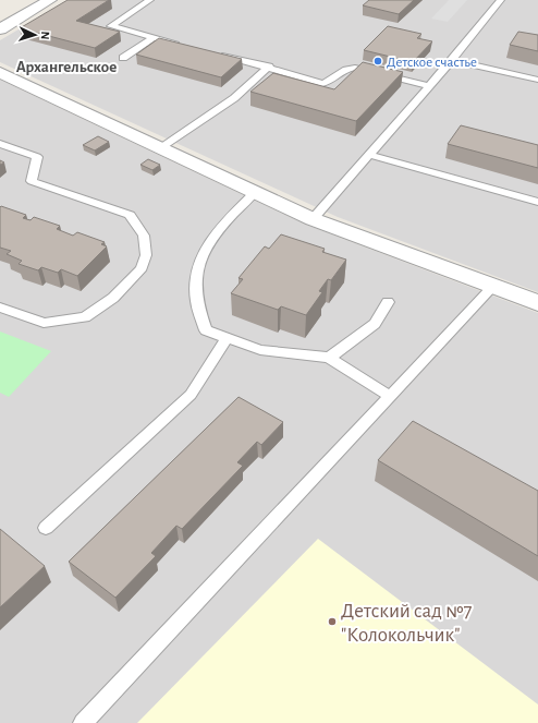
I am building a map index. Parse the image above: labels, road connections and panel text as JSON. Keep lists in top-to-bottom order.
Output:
{
  "districts": ["Архангельское"],
  "places": ["Детское счастье", "Детский сад №7 \"Колокольчик\""],
  "north": "right"
}
